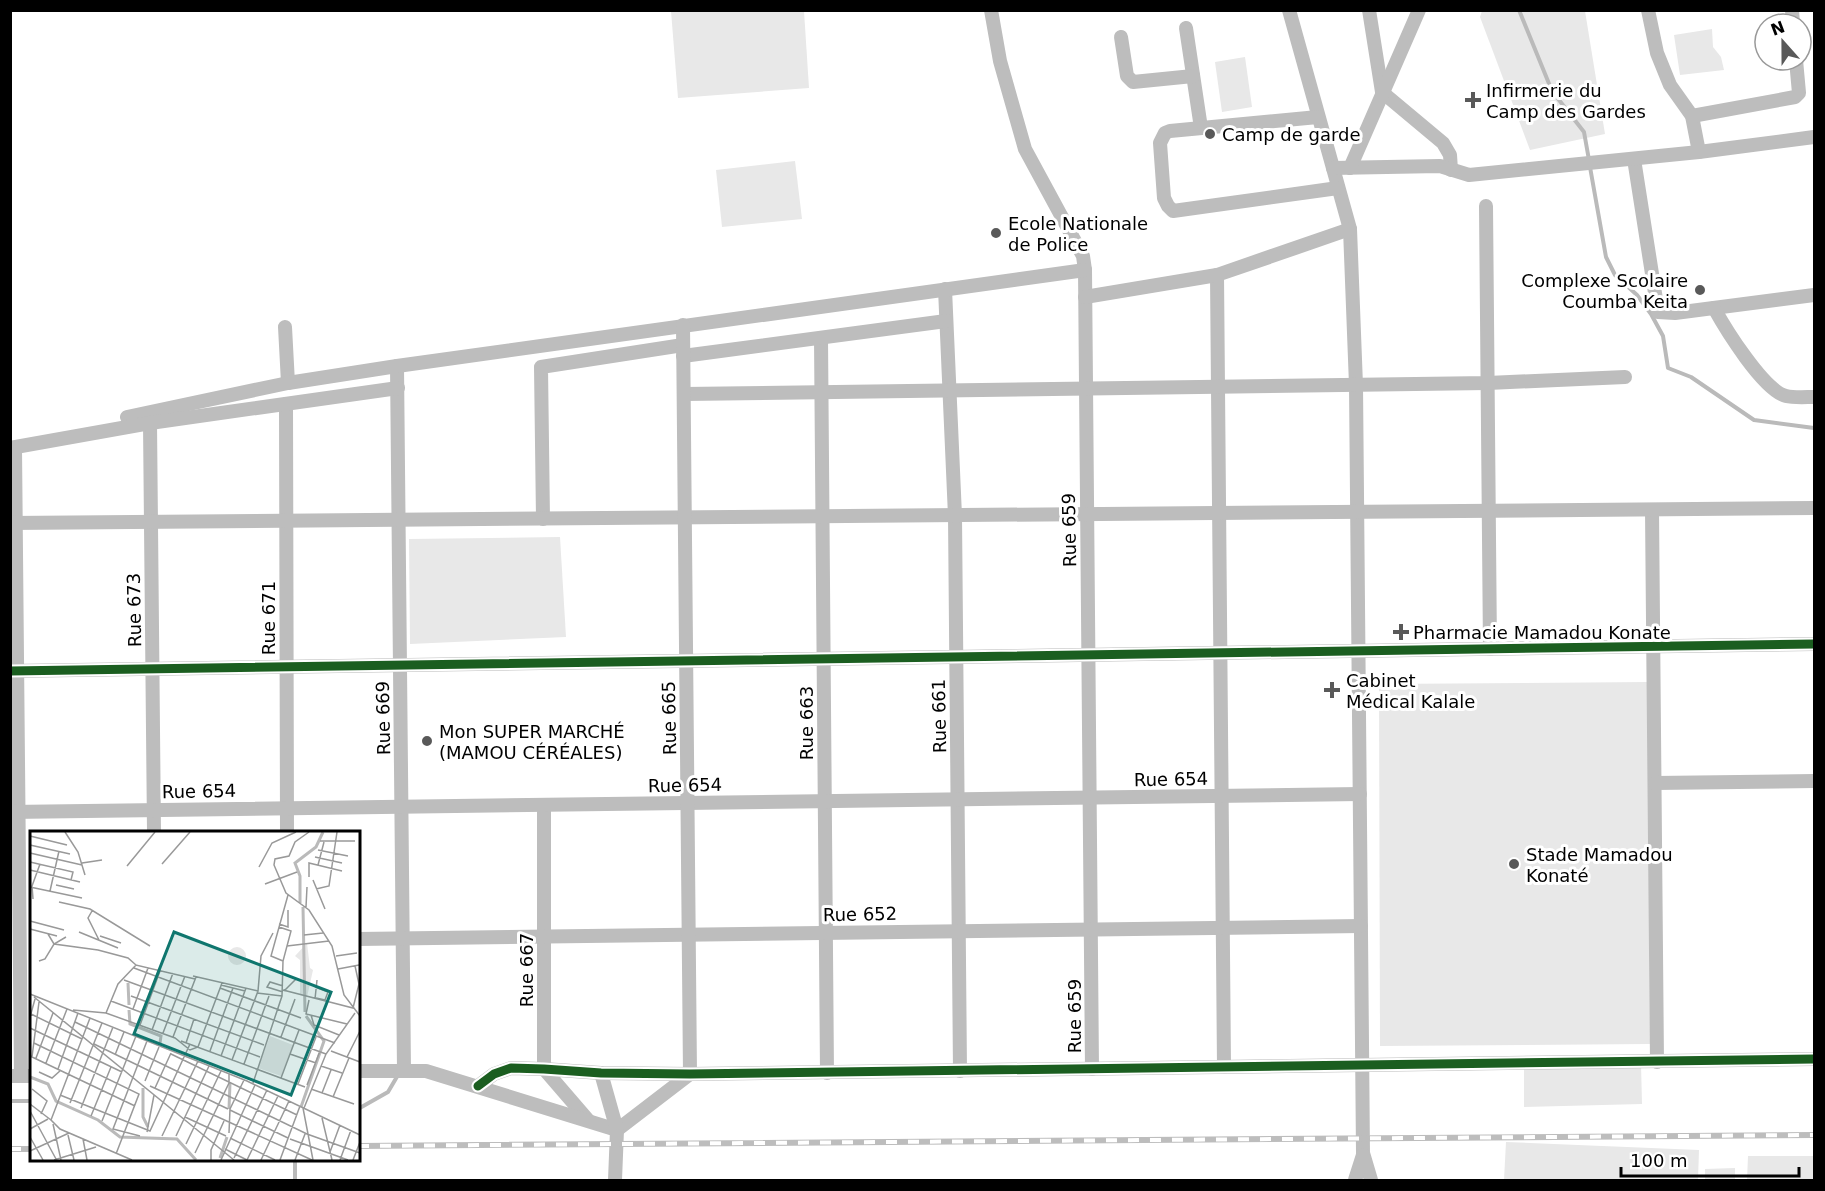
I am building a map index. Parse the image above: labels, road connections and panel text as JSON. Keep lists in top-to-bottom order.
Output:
{
  "streets": {
    "street": [
      "Rue 659",
      "Rue 673",
      "Rue 671",
      "Rue 661",
      "Rue 669",
      "Rue 665",
      "Rue 663",
      "Rue 654",
      "Rue 652",
      "Rue 667"
    ]
  },
  "crossings": [
    ["Rue 659", "Rue 654"],
    ["Rue 659", "Rue 652"],
    ["Rue 673", "Rue 654"],
    ["Rue 671", "Rue 654"],
    ["Rue 661", "Rue 654"],
    ["Rue 661", "Rue 652"],
    ["Rue 669", "Rue 654"],
    ["Rue 669", "Rue 652"],
    ["Rue 665", "Rue 654"],
    ["Rue 665", "Rue 652"],
    ["Rue 663", "Rue 654"],
    ["Rue 663", "Rue 652"],
    ["Rue 654", "Rue 667"],
    ["Rue 652", "Rue 667"]
  ],
  "places": {
    "health": ["Infirmerie du Camp des Gardes", "Pharmacie Mamadou Konate", "Cabinet Médical Kalale"],
    "other": [
      "Camp de garde",
      "Ecole Nationale de Police",
      "Complexe Scolaire Coumba Keita",
      "Mon SUPER MARCHÉ (MAMOU CÉRÉALES)",
      "Stade Mamadou Konaté"
    ]
  },
  "scale_bar": "100 m",
  "north": "top"
}
